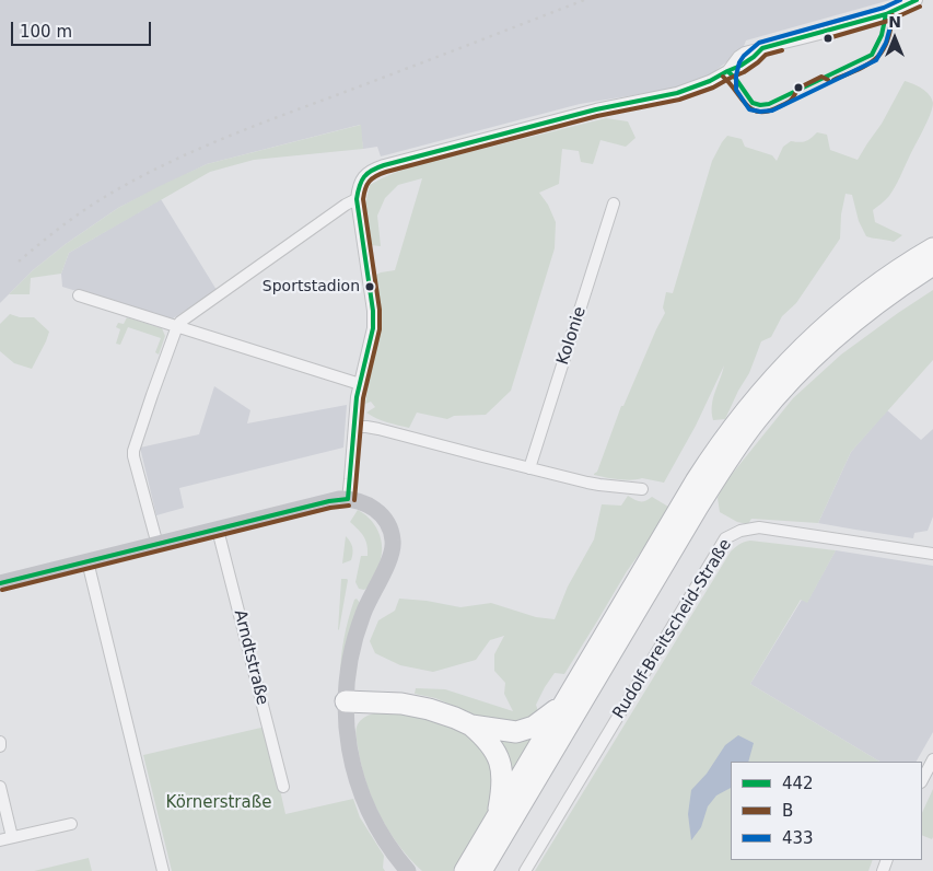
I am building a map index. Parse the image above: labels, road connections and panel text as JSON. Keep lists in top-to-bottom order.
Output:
{
  "streets": {
    "street": ["Kolonie", "Rudolf-Breitscheid-Straße", "Arndtstraße"]
  },
  "parks": ["Körnerstraße"],
  "places": ["Sportstadion"],
  "lines": ["transit line 442", "transit line 433", "transit line B"],
  "legend": ["442", "B", "433"],
  "scale_bar": "100 m",
  "north": "top"
}
